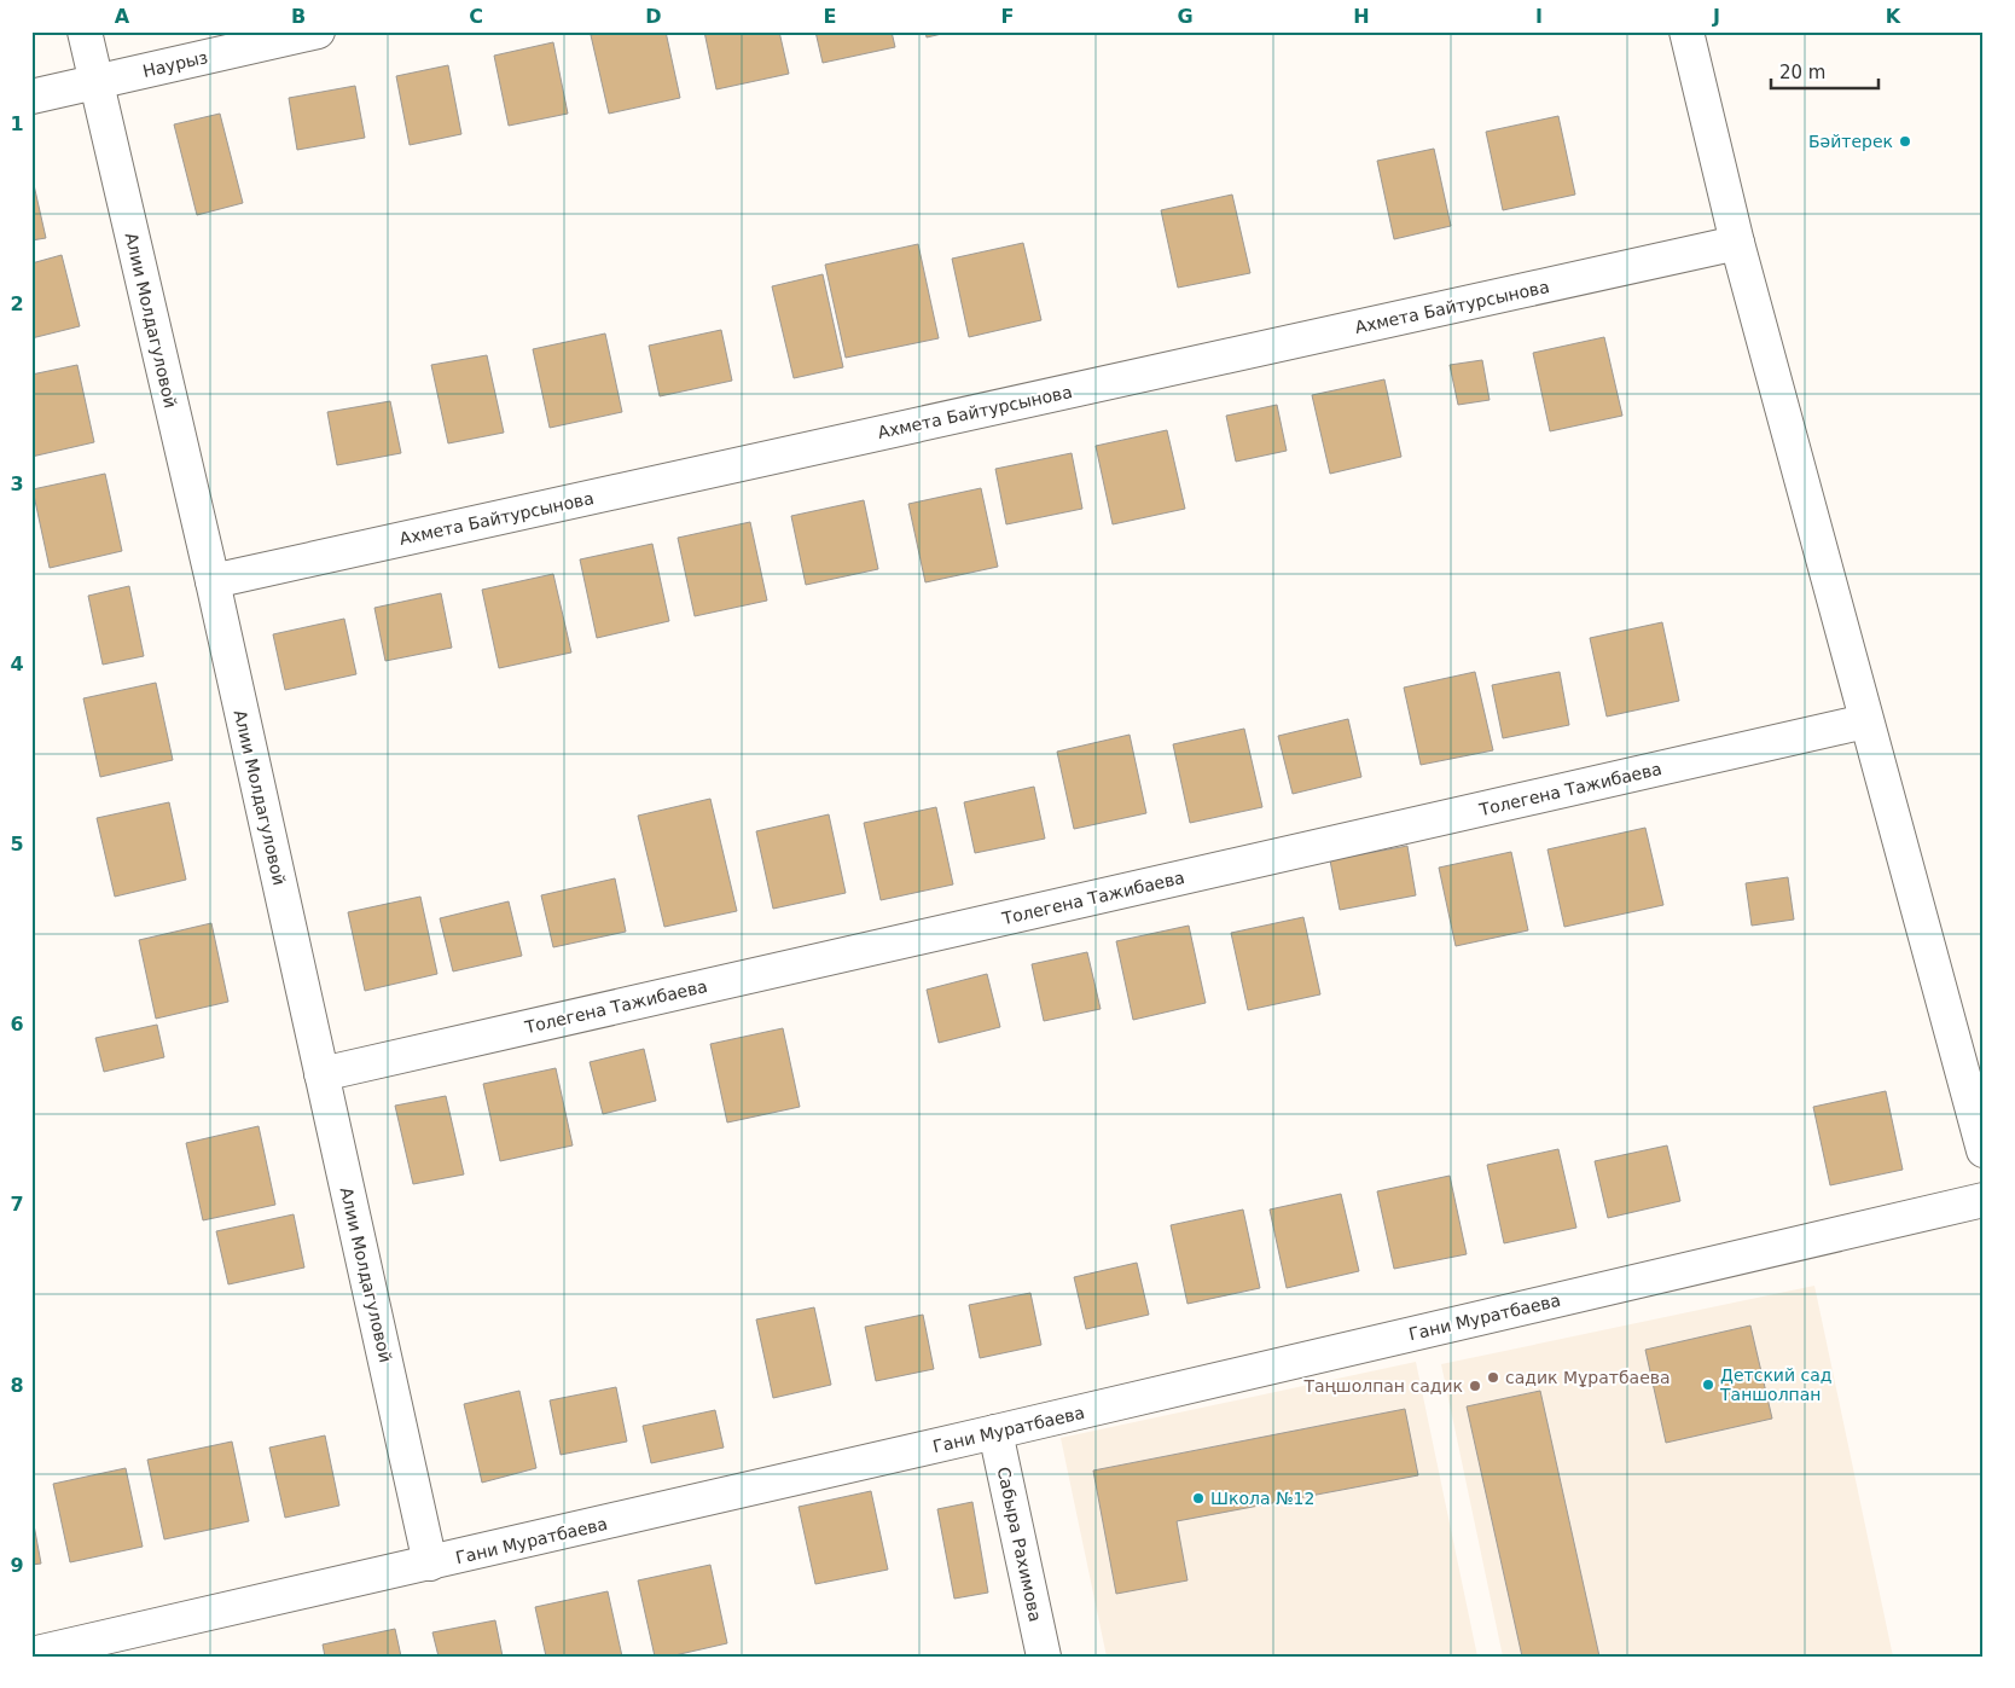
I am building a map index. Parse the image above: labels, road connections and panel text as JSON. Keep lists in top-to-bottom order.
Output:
{
  "streets": {
    "street": [
      "Наурыз",
      "Ахмета Байтурсынова",
      "Алии Молдагуловой",
      "Толегена Тажибаева",
      "Гани Муратбаева",
      "Сабыра Рахимова"
    ]
  },
  "crossings": [
    ["Наурыз", "Алии Молдагуловой"],
    ["Ахмета Байтурсынова", "Алии Молдагуловой"],
    ["Алии Молдагуловой", "Толегена Тажибаева"],
    ["Алии Молдагуловой", "Гани Муратбаева"],
    ["Гани Муратбаева", "Сабыра Рахимова"]
  ],
  "places": [
    "Бәйтерек",
    "садик Мұратбаева",
    "Детский сад Таншолпан",
    "Таңшолпан садик",
    "Школа №12"
  ],
  "scale_bar": "20 m",
  "grid": {
    "columns": [
      "A",
      "B",
      "C",
      "D",
      "E",
      "F",
      "G",
      "H",
      "I",
      "J",
      "K"
    ],
    "rows": [
      "1",
      "2",
      "3",
      "4",
      "5",
      "6",
      "7",
      "8",
      "9"
    ]
  }
}
